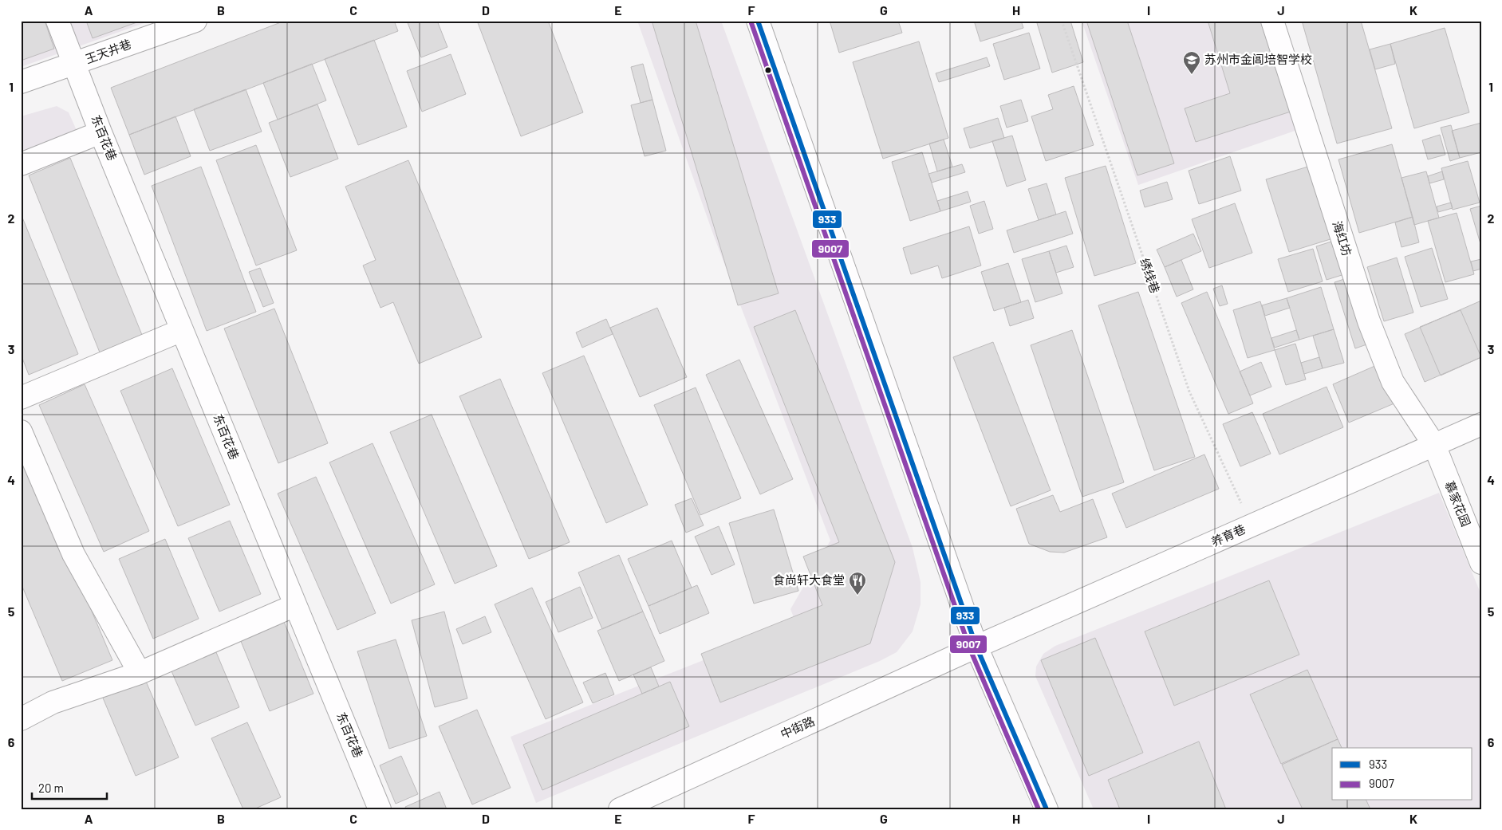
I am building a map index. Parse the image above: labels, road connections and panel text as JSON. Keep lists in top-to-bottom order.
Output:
{
  "streets": {
    "main road": [
      "王天井巷",
      "东百花巷",
      "海红坊",
      "慕家花园",
      "养育巷",
      "中街路"
    ],
    "path": ["绣线巷"]
  },
  "crossings": [
    ["王天井巷", "东百花巷"],
    ["海红坊", "慕家花园"],
    ["海红坊", "养育巷"],
    ["绣线巷", "养育巷"],
    ["慕家花园", "养育巷"],
    ["养育巷", "中街路"]
  ],
  "places": {
    "school or university": ["苏州市金阊培智学校"],
    "restaurant": ["食尚轩大食堂"]
  },
  "lines": ["transit line 933", "transit line 9007"],
  "legend": ["933", "9007"],
  "scale_bar": "20 m",
  "grid": {
    "columns": [
      "A",
      "B",
      "C",
      "D",
      "E",
      "F",
      "G",
      "H",
      "I",
      "J",
      "K"
    ],
    "rows": [
      "1",
      "2",
      "3",
      "4",
      "5",
      "6"
    ]
  }
}
